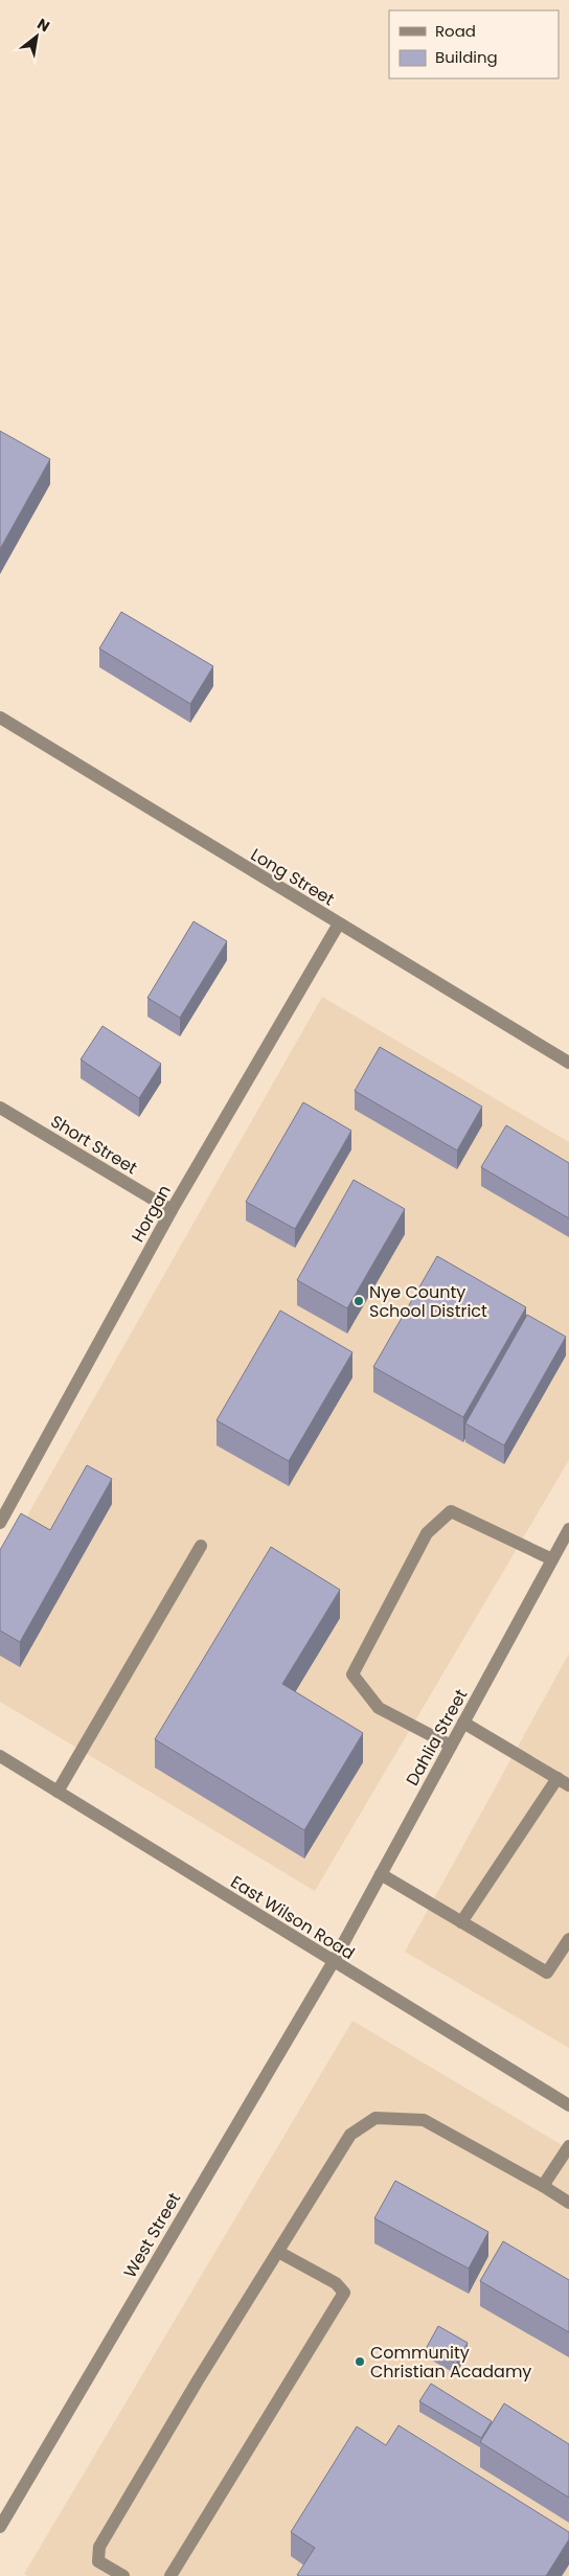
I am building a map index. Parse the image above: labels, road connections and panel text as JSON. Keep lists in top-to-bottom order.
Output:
{
  "streets": {
    "street": [
      "Long Street",
      "Short Street",
      "Horgan",
      "Dahlia Street",
      "East Wilson Road",
      "West Street"
    ]
  },
  "crossings": [
    ["Long Street", "Horgan"],
    ["Short Street", "Horgan"],
    ["Dahlia Street", "East Wilson Road"],
    ["Dahlia Street", "West Street"],
    ["East Wilson Road", "West Street"]
  ],
  "places": ["Nye County School District", "Community Christian Acadamy"],
  "legend": ["Road", "Building"],
  "north": "top right"
}
